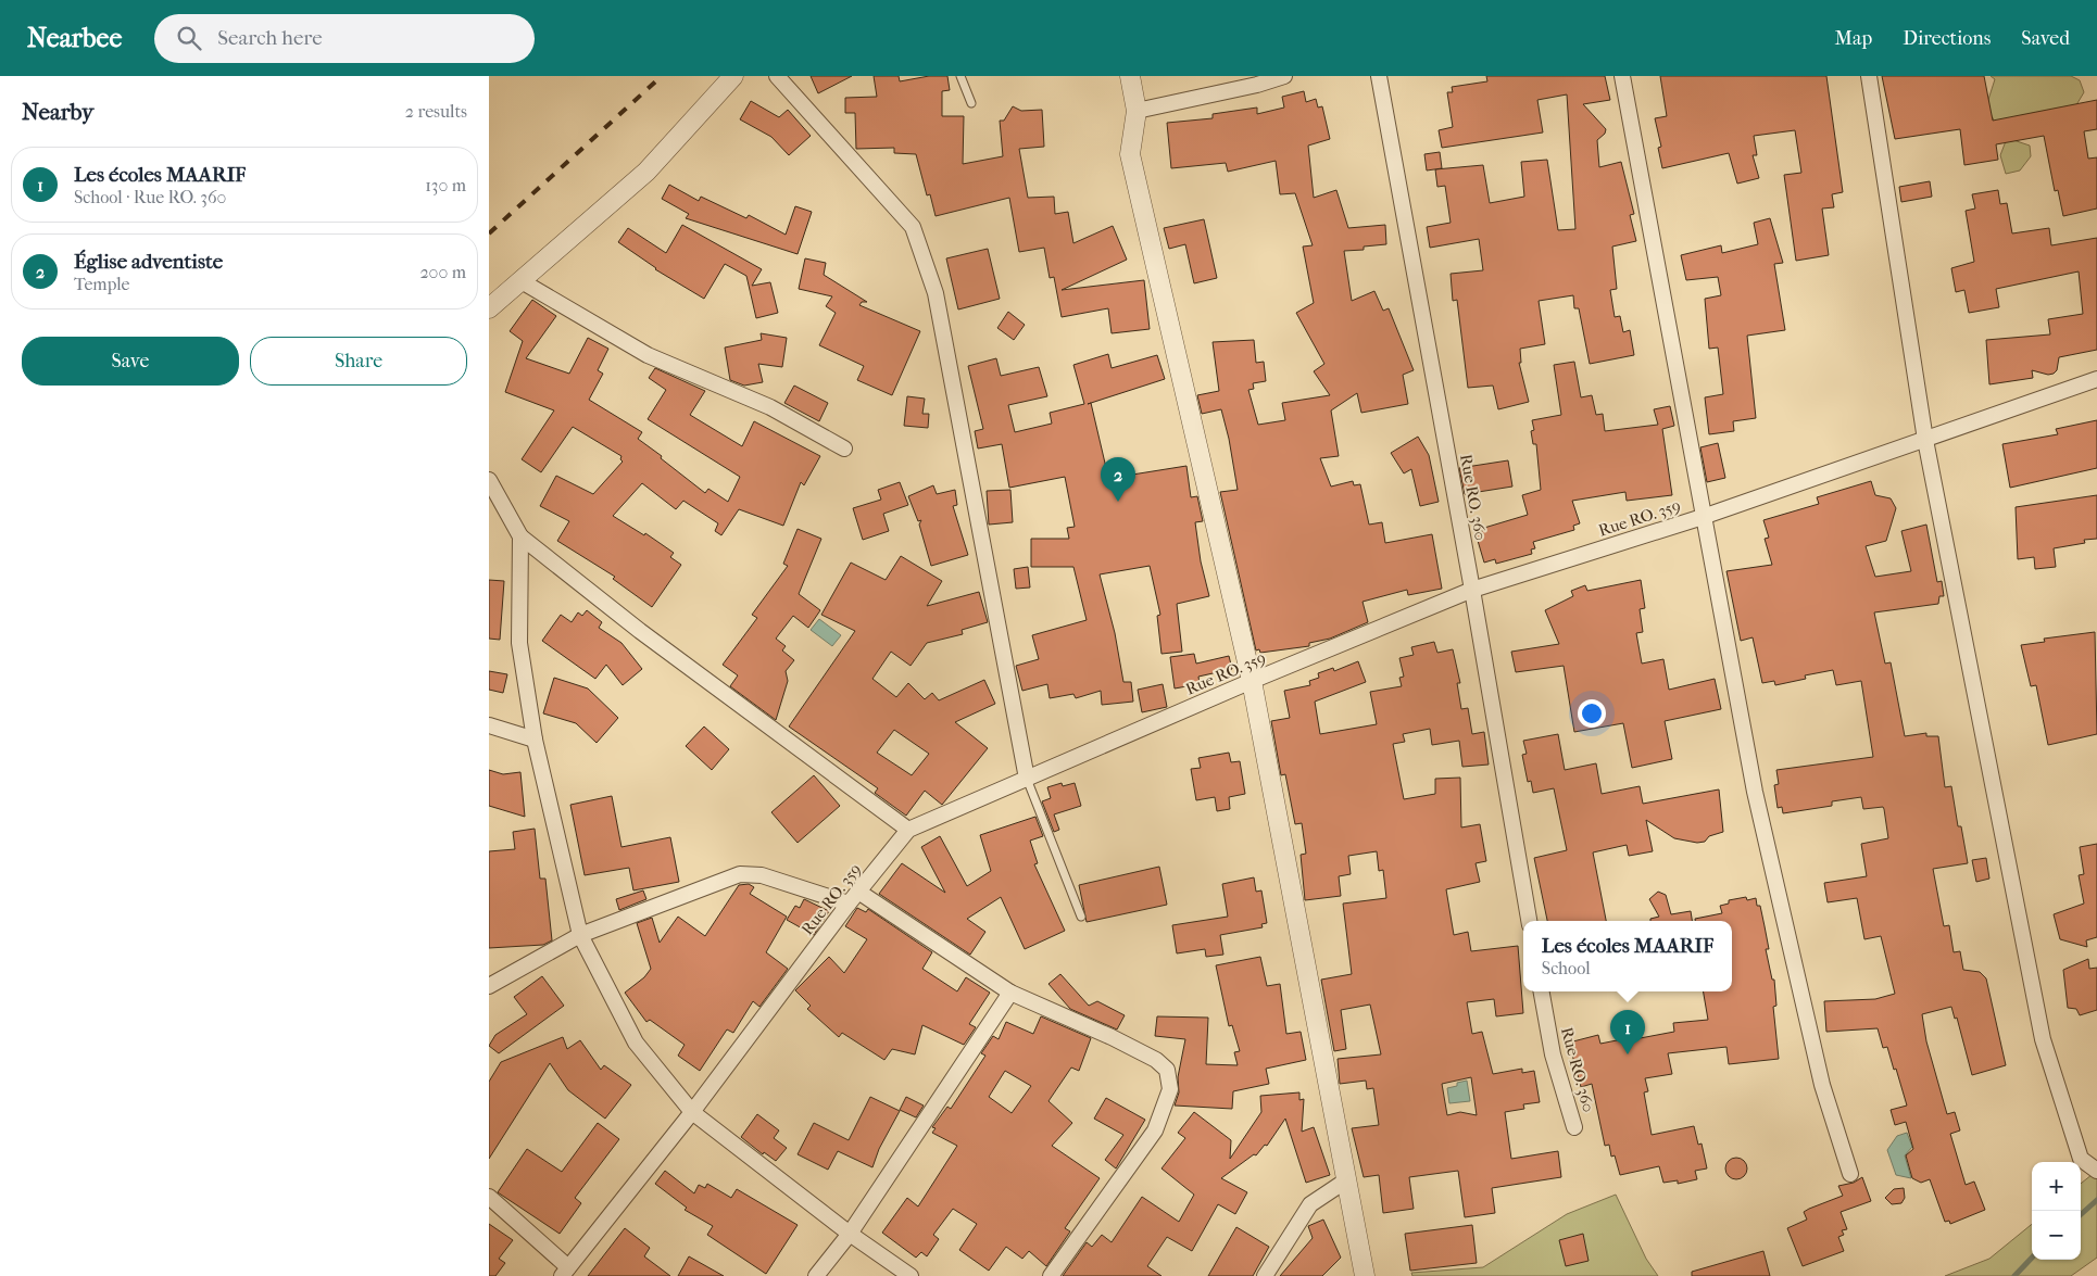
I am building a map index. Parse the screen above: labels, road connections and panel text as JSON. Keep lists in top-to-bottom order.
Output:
{
  "streets": {
    "street": ["Rue RO. 360", "Rue RO. 359"]
  },
  "crossings": [
    ["Rue RO. 360", "Rue RO. 359"]
  ],
  "page": {
    "header": "Nearbee",
    "search": "Search here",
    "nav": ["Map", "Directions", "Saved"],
    "heading": ["Nearby", "2 results"],
    "list": [
      {
        "mark": "1",
        "name": "Les écoles MAARIF",
        "note": "School · Rue RO. 360",
        "value": "130 m"
      },
      {
        "mark": "2",
        "name": "Église adventiste",
        "note": "Temple",
        "value": "200 m"
      }
    ],
    "buttons": ["Save", "Share"],
    "pins": ["2", "1"],
    "popup": ["Les écoles MAARIF", "School"],
    "map_buttons": ["+", "−"]
  }
}
